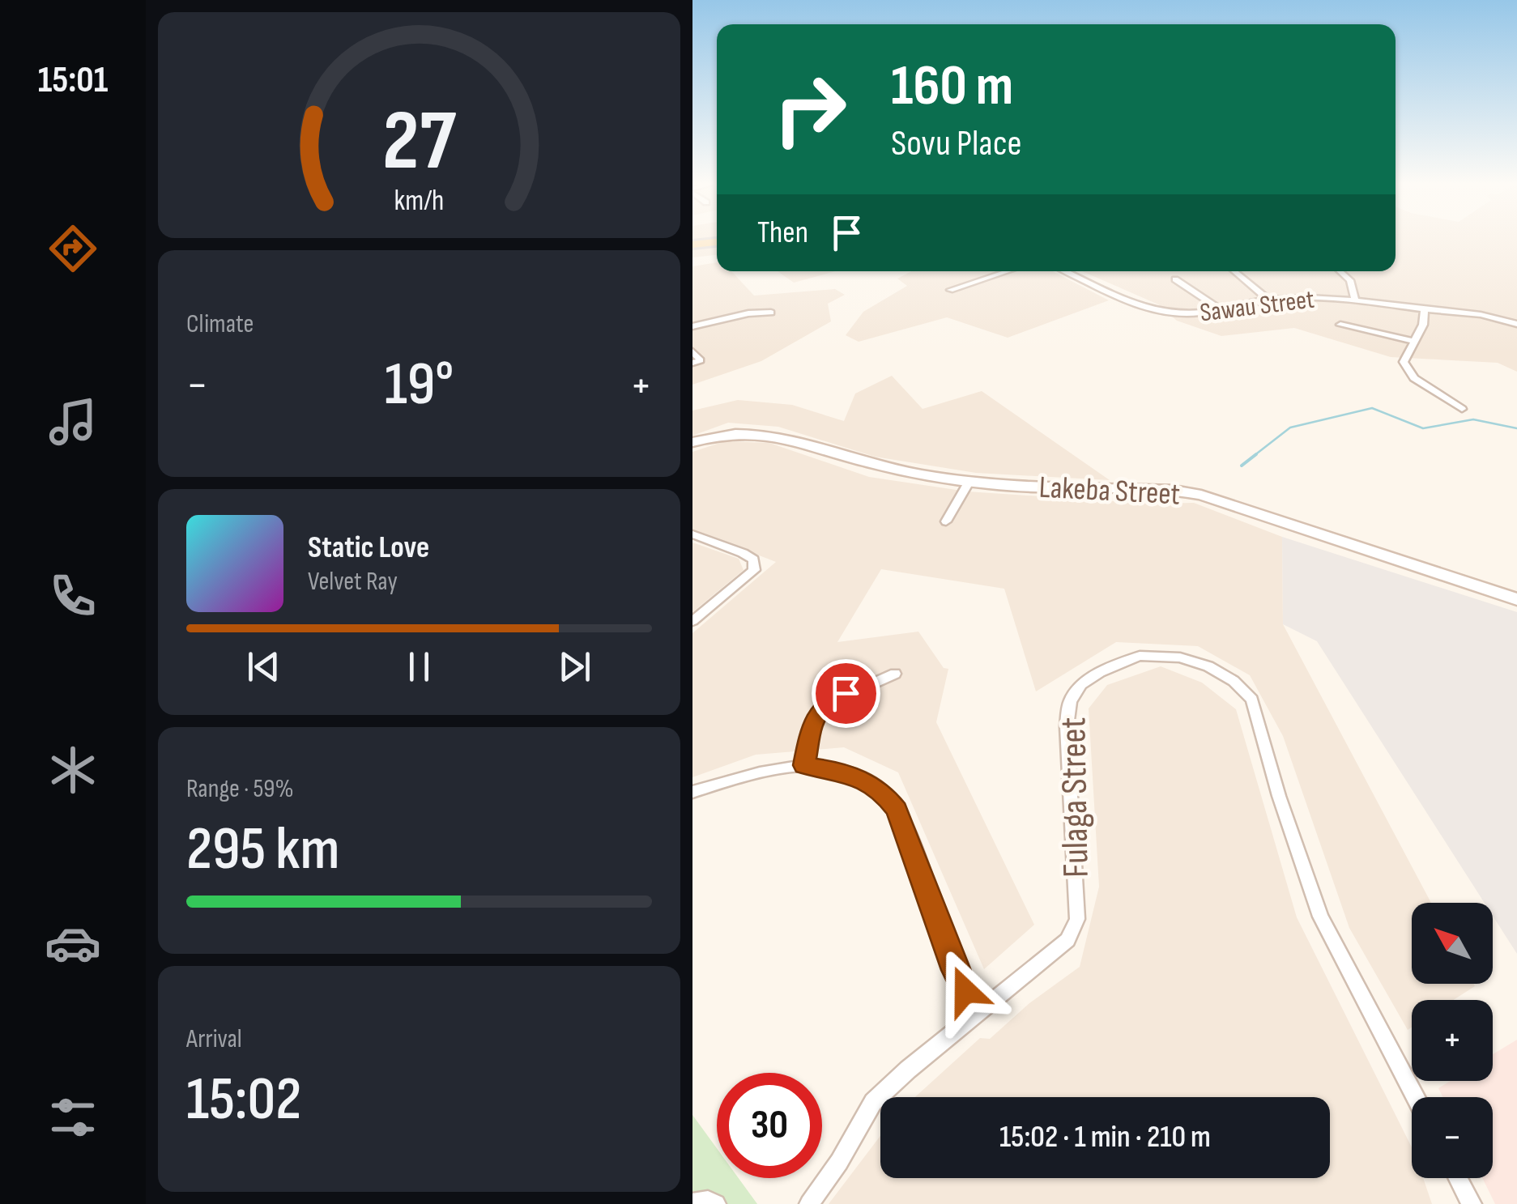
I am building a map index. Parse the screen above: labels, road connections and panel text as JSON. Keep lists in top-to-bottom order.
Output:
{
  "streets": {
    "main road": ["Lakeba Street"],
    "street": ["Sawau Street", "Fulaga Street"]
  },
  "north": "top left",
  "page": {
    "tabs": "15:01",
    "turn": ["160 m", "Sovu Place"],
    "then": "Then",
    "tile": [
      "Climate",
      ["Range · 59%", "295 km"],
      ["Arrival", "15:02"]
    ],
    "heat": ["−", "19°", "+"],
    "song": ["Static Love", "Velvet Ray"],
    "map_buttons": ["+", "−"],
    "limit": "30",
    "trip": "15:02 · 1 min · 210 m",
    "gauge": ["27", "km/h"]
  }
}
